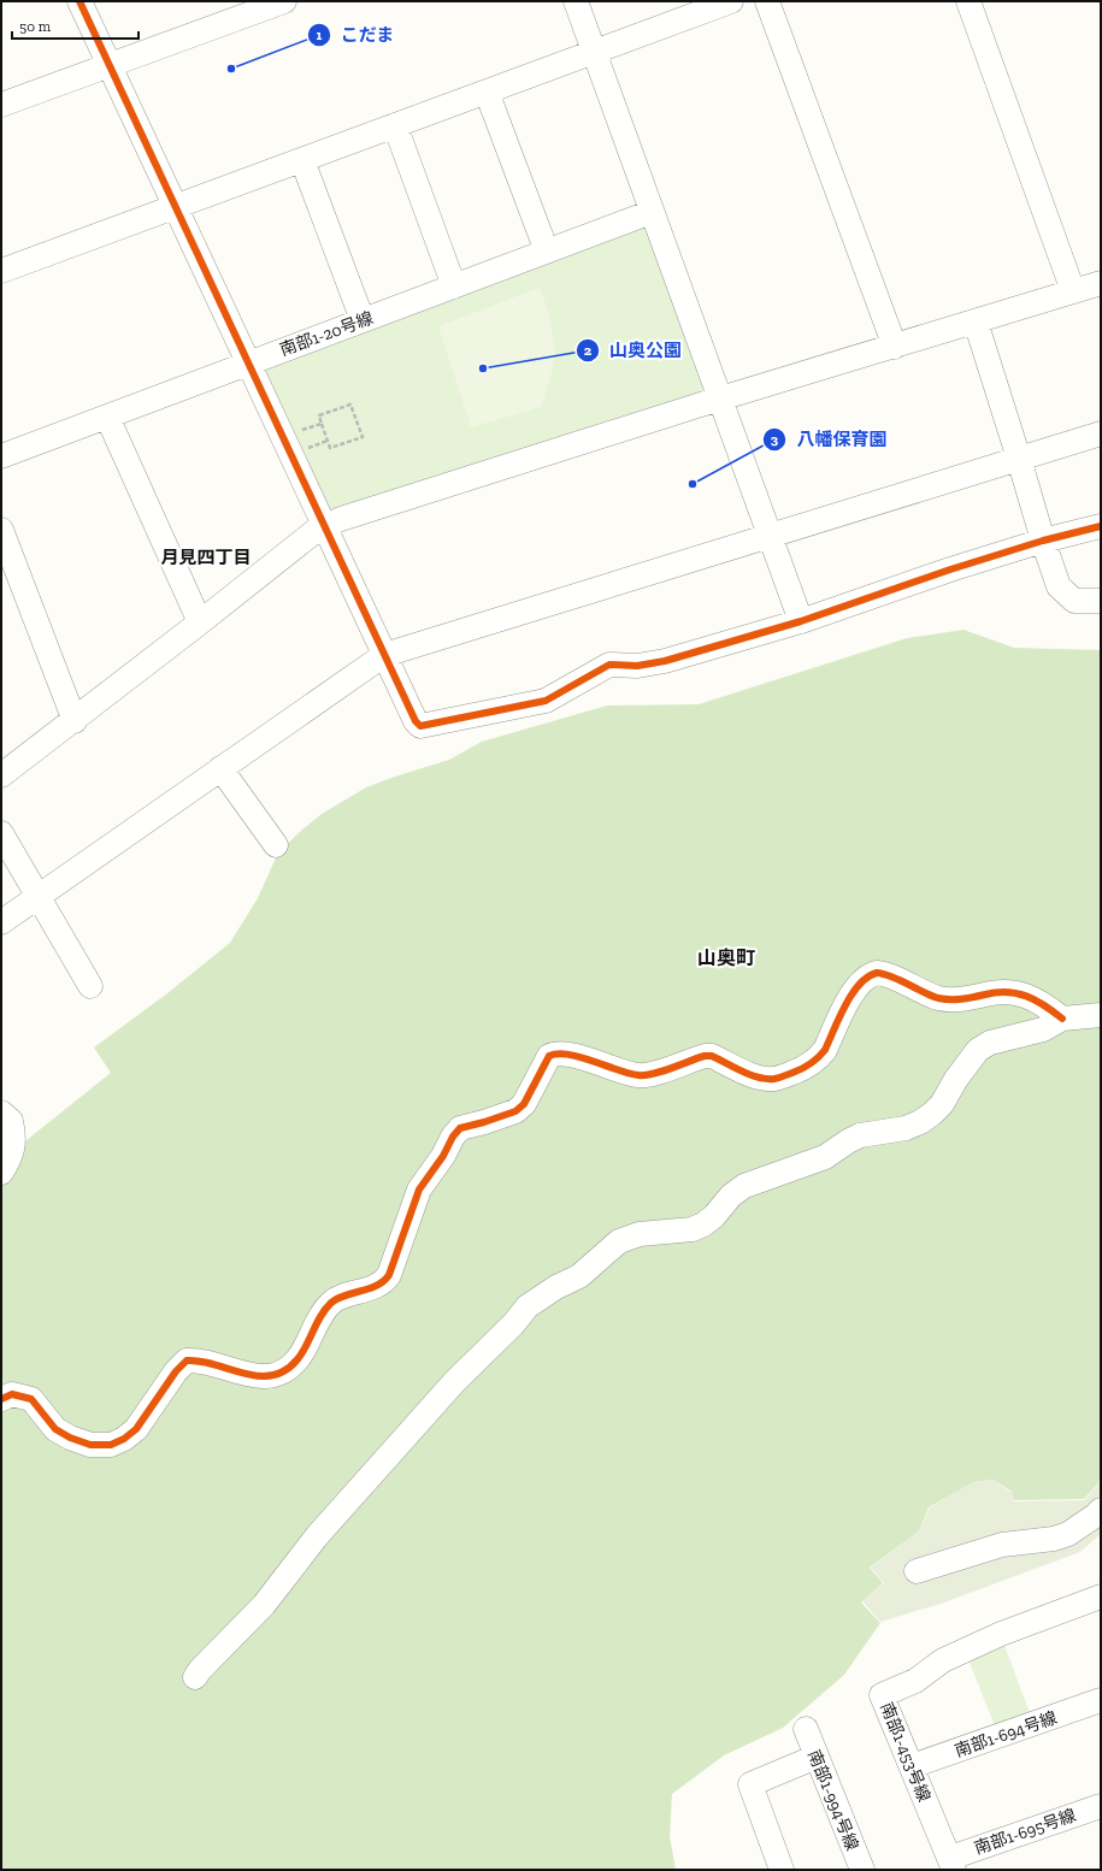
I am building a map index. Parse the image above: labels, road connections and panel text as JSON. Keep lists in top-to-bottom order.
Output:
{
  "streets": {
    "street": [
      "南部1-20号線",
      "南部1-694号線",
      "南部1-453号線",
      "南部1-994号線",
      "南部1-695号線"
    ]
  },
  "crossings": [
    ["南部1-694号線", "南部1-453号線"],
    ["南部1-453号線", "南部1-695号線"]
  ],
  "districts": ["月見四丁目", "山奥町"],
  "places": ["こだま", "山奥公園", "八幡保育園"],
  "scale_bar": "50 m"
}
